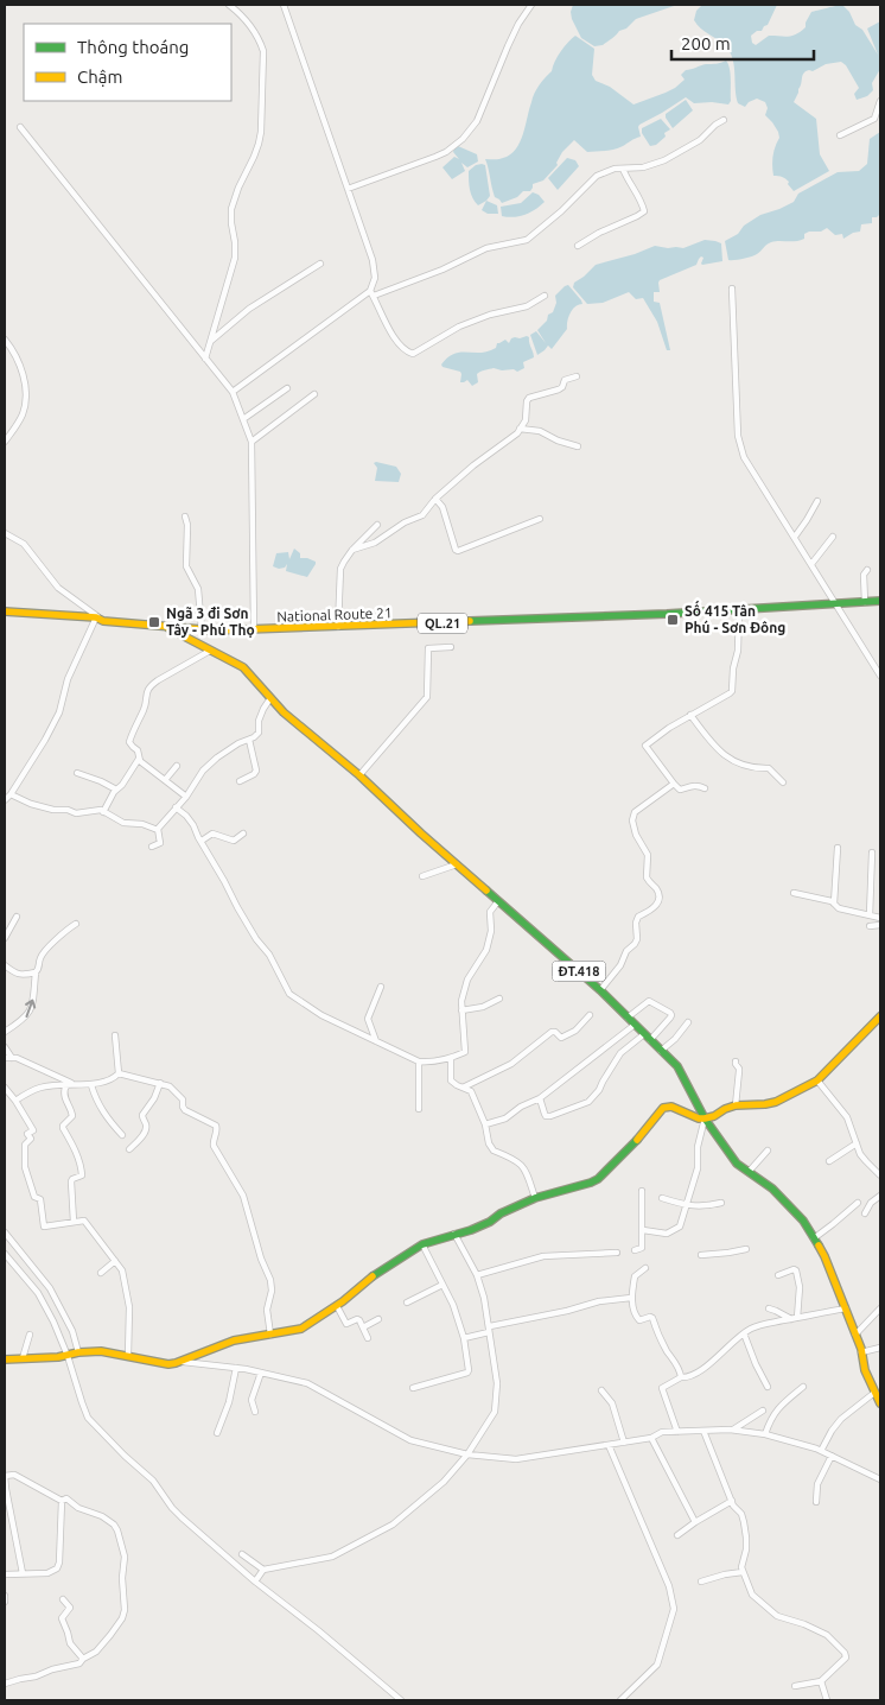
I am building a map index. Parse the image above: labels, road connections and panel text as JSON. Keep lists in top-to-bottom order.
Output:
{
  "streets": {
    "main road": ["National Route 21", "QL.21", "ĐT.418"]
  },
  "crossings": [
    ["National Route 21", "ĐT.418"]
  ],
  "places": {
    "transit": ["Số 415 Tân Phú - Sơn Đông", "Ngã 3 đi Sơn Tây - Phú Thọ"]
  },
  "legend": ["Thông thoáng", "Chậm"],
  "scale_bar": "200 m"
}
